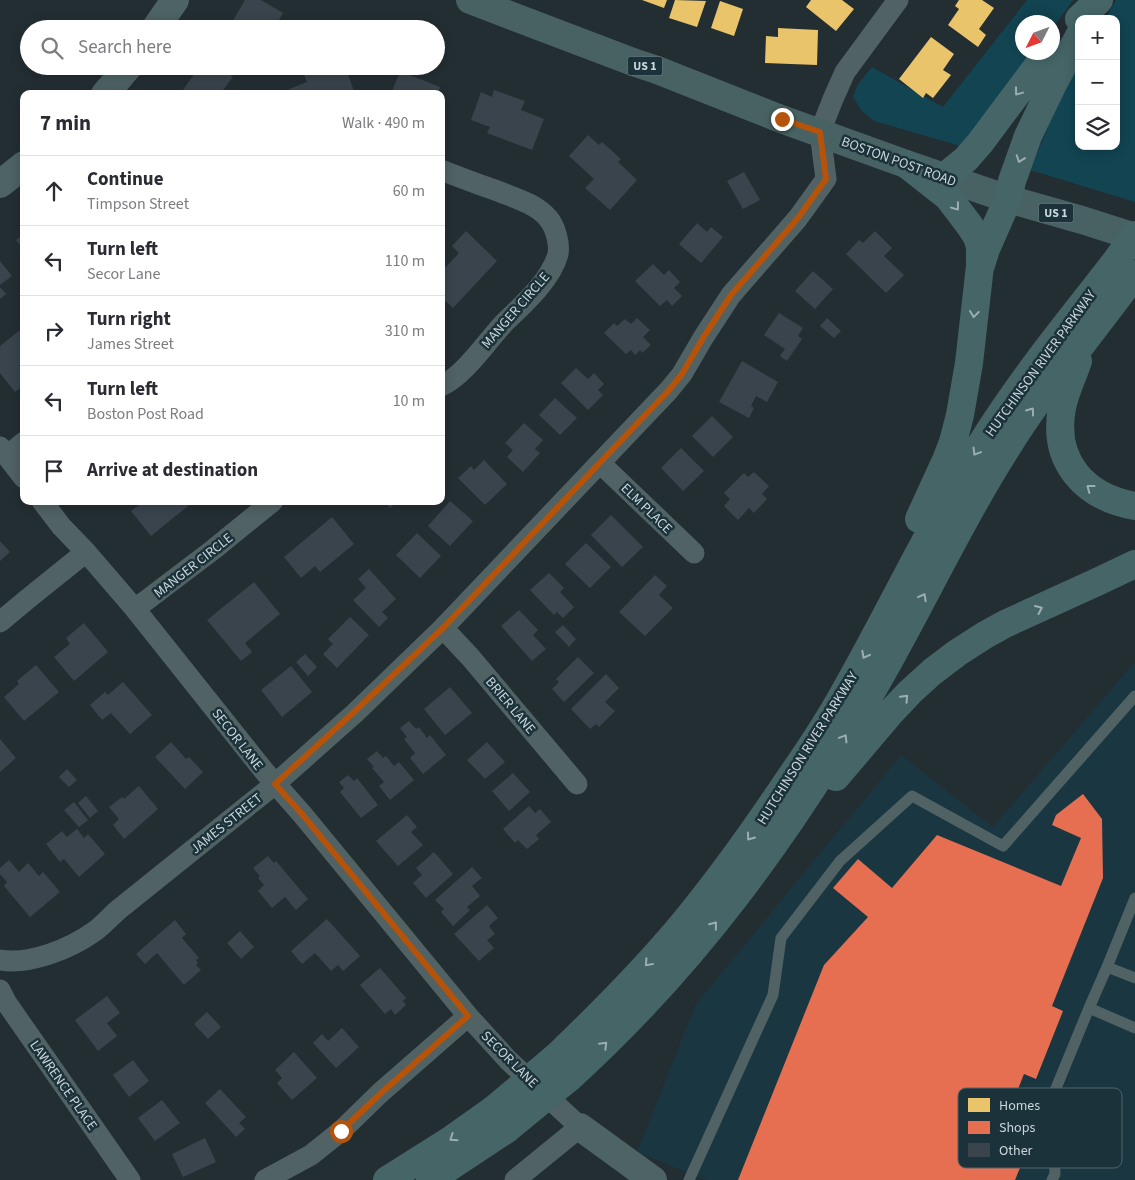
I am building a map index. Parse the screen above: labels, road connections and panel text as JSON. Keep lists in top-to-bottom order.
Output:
{
  "streets": {
    "highway": ["HUTCHINSON RIVER PARKWAY"],
    "main road": ["US 1", "BOSTON POST ROAD"],
    "street": [
      "MANGER CIRCLE",
      "ELM PLACE",
      "BRIER LANE",
      "SECOR LANE",
      "JAMES STREET",
      "LAWRENCE PLACE"
    ]
  },
  "crossings": [
    ["BOSTON POST ROAD", "HUTCHINSON RIVER PARKWAY"],
    ["BOSTON POST ROAD", "JAMES STREET"],
    ["MANGER CIRCLE", "SECOR LANE"],
    ["ELM PLACE", "JAMES STREET"],
    ["BRIER LANE", "JAMES STREET"],
    ["SECOR LANE", "JAMES STREET"]
  ],
  "legend": ["Homes", "Shops", "Other"],
  "north": "bottom left",
  "page": {
    "map_buttons": ["+", "−"],
    "search": "Search here",
    "heading": ["7 min", "Walk · 490 m"],
    "list": [
      ["Continue", "Timpson Street", "60 m"],
      ["Turn left", "Secor Lane", "110 m"],
      ["Turn right", "James Street", "310 m"],
      ["Turn left", "Boston Post Road", "10 m"],
      "Arrive at destination"
    ]
  }
}
